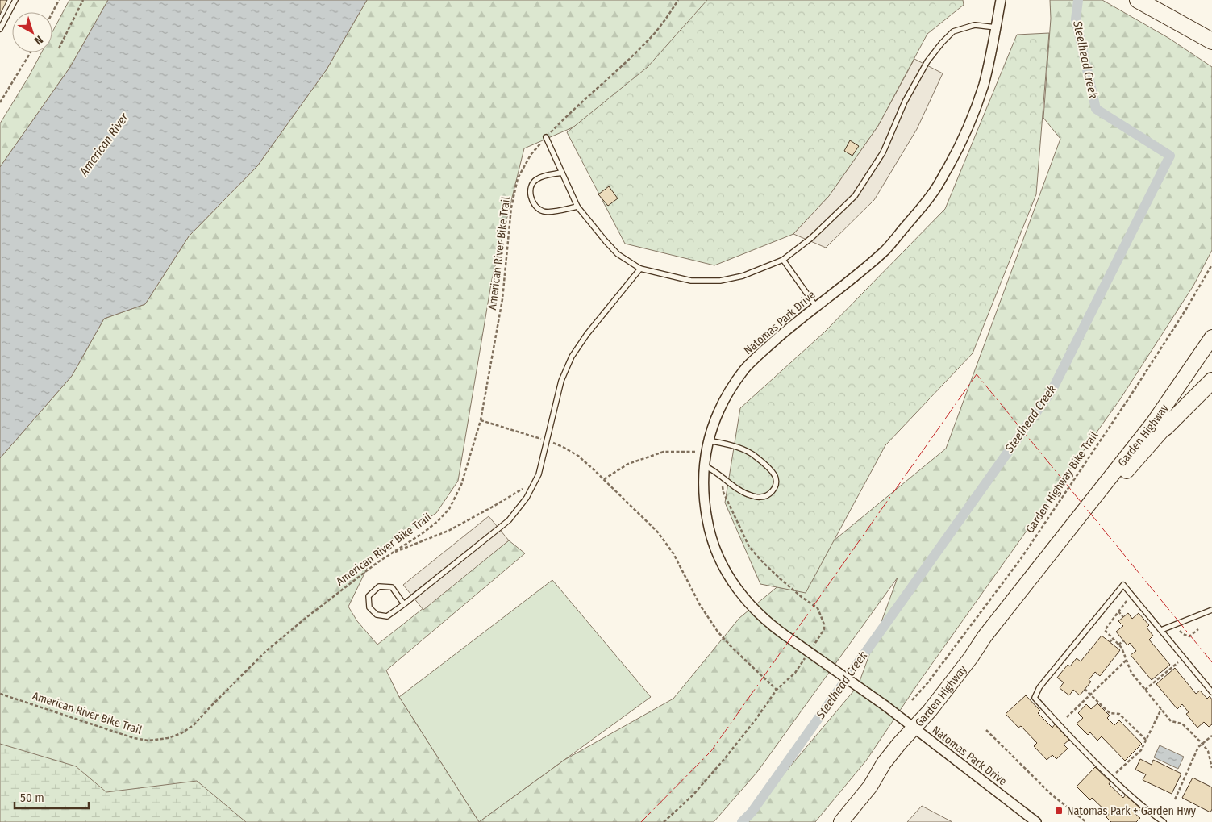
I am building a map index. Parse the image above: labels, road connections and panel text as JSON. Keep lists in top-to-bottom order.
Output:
{
  "streets": {
    "main road": ["Garden Highway"],
    "street": ["Natomas Park Drive"],
    "path": ["American River Bike Trail", "Garden Highway Bike Trail"]
  },
  "crossings": [
    ["Natomas Park Drive", "Garden Highway"]
  ],
  "water": ["Steelhead Creek", "American River"],
  "places": {
    "transit": ["Natomas Park + Garden Hwy"]
  },
  "scale_bar": "50 m",
  "north": "bottom right"
}
